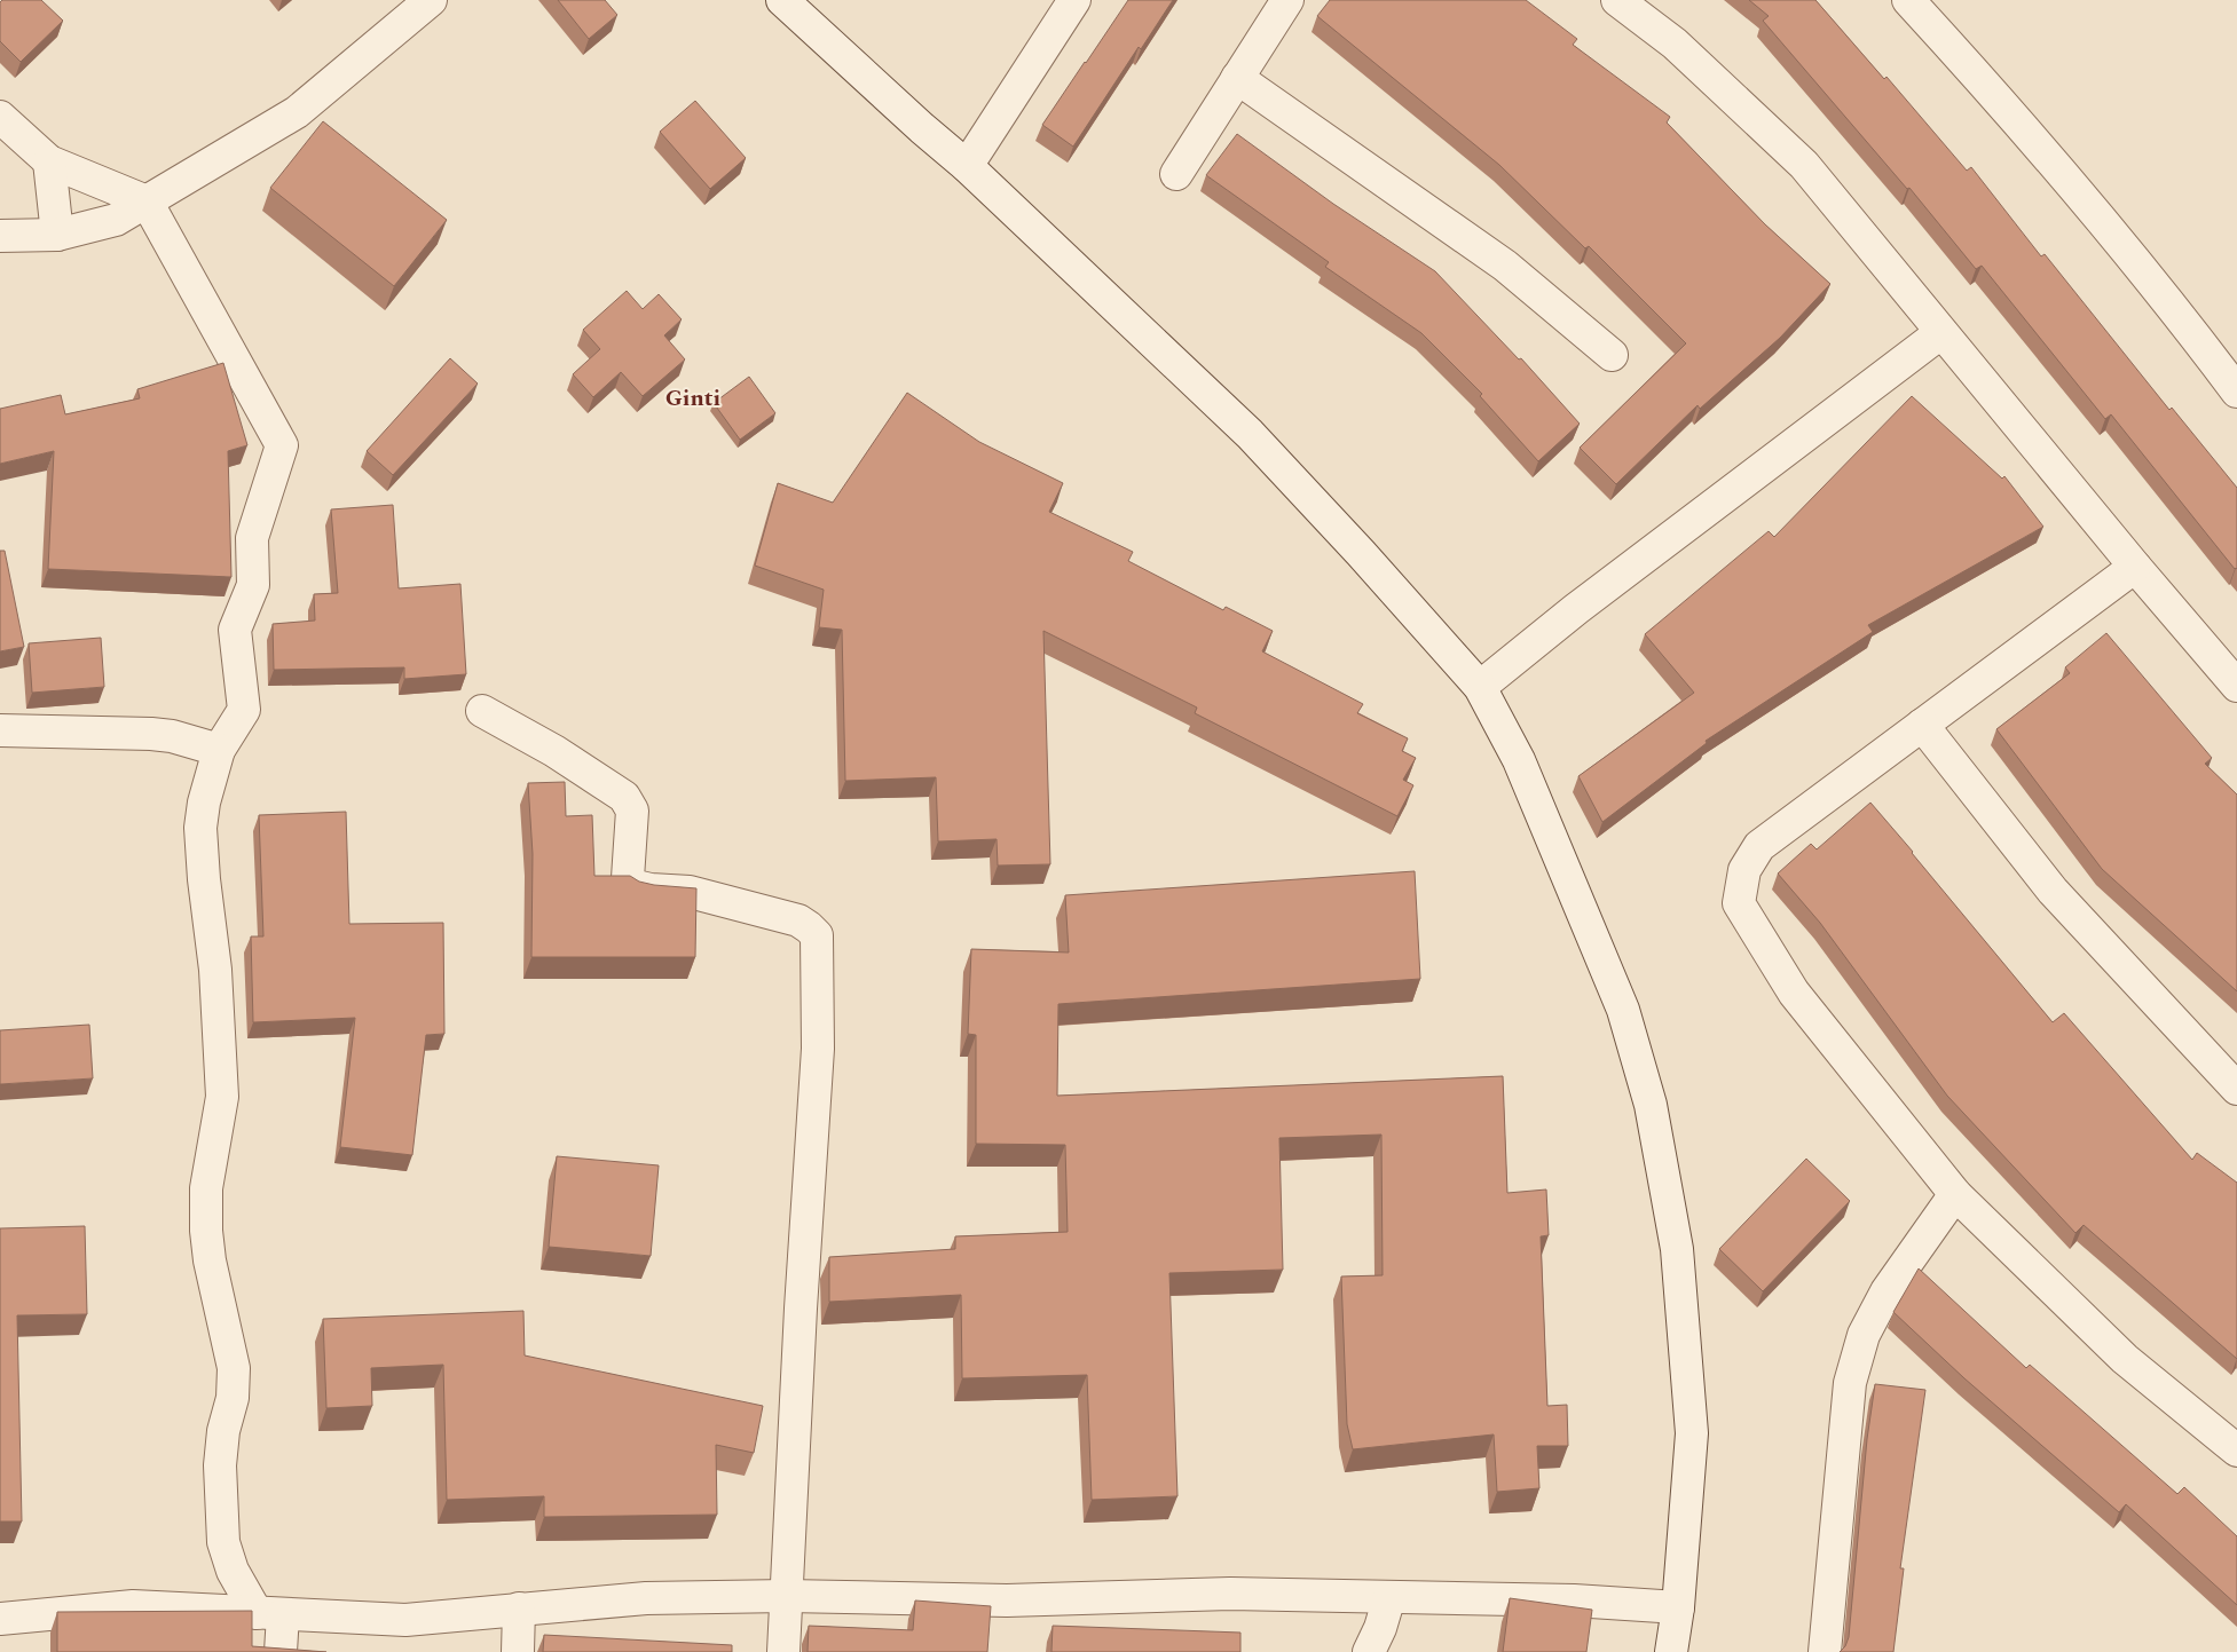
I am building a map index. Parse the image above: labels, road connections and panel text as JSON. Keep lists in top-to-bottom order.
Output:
{
  "districts": ["Ginti"]
}
